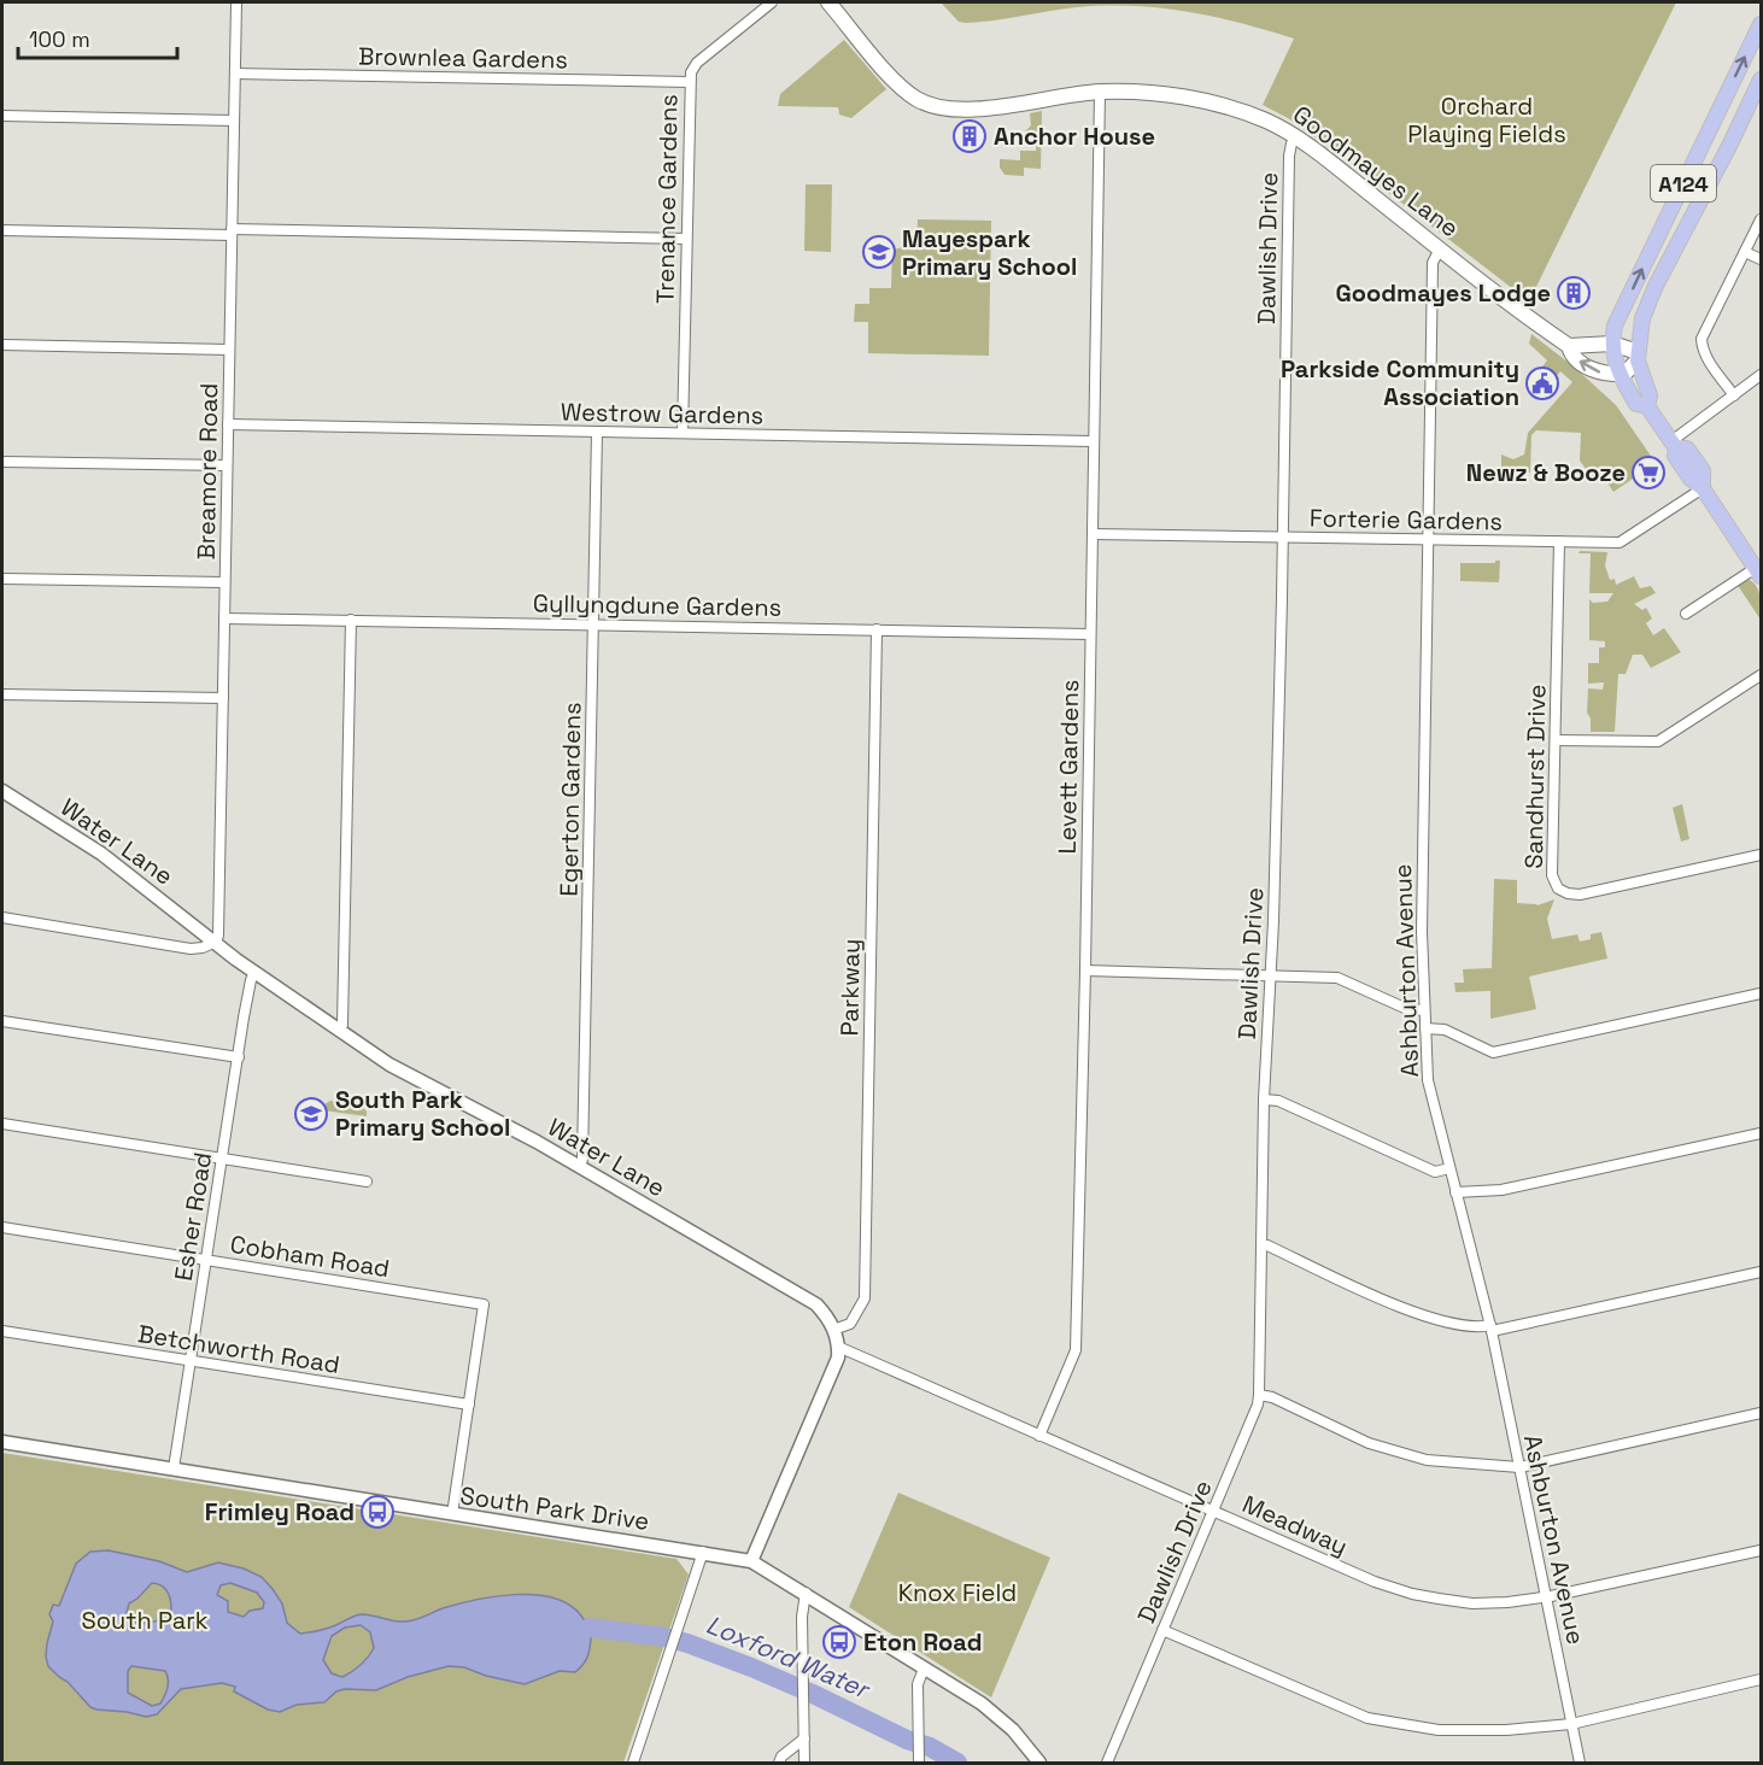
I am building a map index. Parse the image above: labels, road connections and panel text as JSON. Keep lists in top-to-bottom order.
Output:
{
  "streets": {
    "main road": ["Goodmayes Lane", "A124"],
    "street": [
      "Brownlea Gardens",
      "Trenance Gardens",
      "Dawlish Drive",
      "Westrow Gardens",
      "Breamore Road",
      "Forterie Gardens",
      "Gyllyngdune Gardens",
      "Levett Gardens",
      "Sandhurst Drive",
      "Egerton Gardens",
      "Water Lane",
      "Ashburton Avenue",
      "Parkway",
      "Esher Road",
      "Cobham Road",
      "Betchworth Road",
      "South Park Drive",
      "Meadway"
    ]
  },
  "crossings": [
    ["Brownlea Gardens", "Trenance Gardens"],
    ["Brownlea Gardens", "Breamore Road"],
    ["Goodmayes Lane", "A124"],
    ["Goodmayes Lane", "Dawlish Drive"],
    ["Goodmayes Lane", "Levett Gardens"],
    ["Goodmayes Lane", "Ashburton Avenue"],
    ["A124", "Forterie Gardens"],
    ["Trenance Gardens", "Westrow Gardens"],
    ["Dawlish Drive", "Forterie Gardens"],
    ["Dawlish Drive", "Meadway"],
    ["Westrow Gardens", "Breamore Road"],
    ["Westrow Gardens", "Levett Gardens"],
    ["Westrow Gardens", "Egerton Gardens"],
    ["Breamore Road", "Gyllyngdune Gardens"],
    ["Breamore Road", "Water Lane"],
    ["Forterie Gardens", "Levett Gardens"],
    ["Forterie Gardens", "Sandhurst Drive"],
    ["Forterie Gardens", "Ashburton Avenue"],
    ["Gyllyngdune Gardens", "Levett Gardens"],
    ["Gyllyngdune Gardens", "Egerton Gardens"],
    ["Gyllyngdune Gardens", "Parkway"],
    ["Levett Gardens", "Meadway"],
    ["Egerton Gardens", "Water Lane"],
    ["Water Lane", "Parkway"],
    ["Water Lane", "Esher Road"],
    ["Water Lane", "Meadway"],
    ["Ashburton Avenue", "Meadway"],
    ["Esher Road", "Cobham Road"],
    ["Esher Road", "Betchworth Road"],
    ["Esher Road", "South Park Drive"],
    ["Cobham Road", "Betchworth Road"]
  ],
  "water": ["Loxford Water"],
  "parks": ["Orchard Playing Fields", "Knox Field", "South Park"],
  "places": {
    "building": ["Anchor House", "Goodmayes Lodge"],
    "school or university": ["Mayespark Primary School", "South Park Primary School"],
    "public building": ["Parkside Community Association"],
    "supermarket": ["Newz & Booze"],
    "bus stop": ["Frimley Road", "Eton Road"]
  },
  "scale_bar": "100 m"
}
